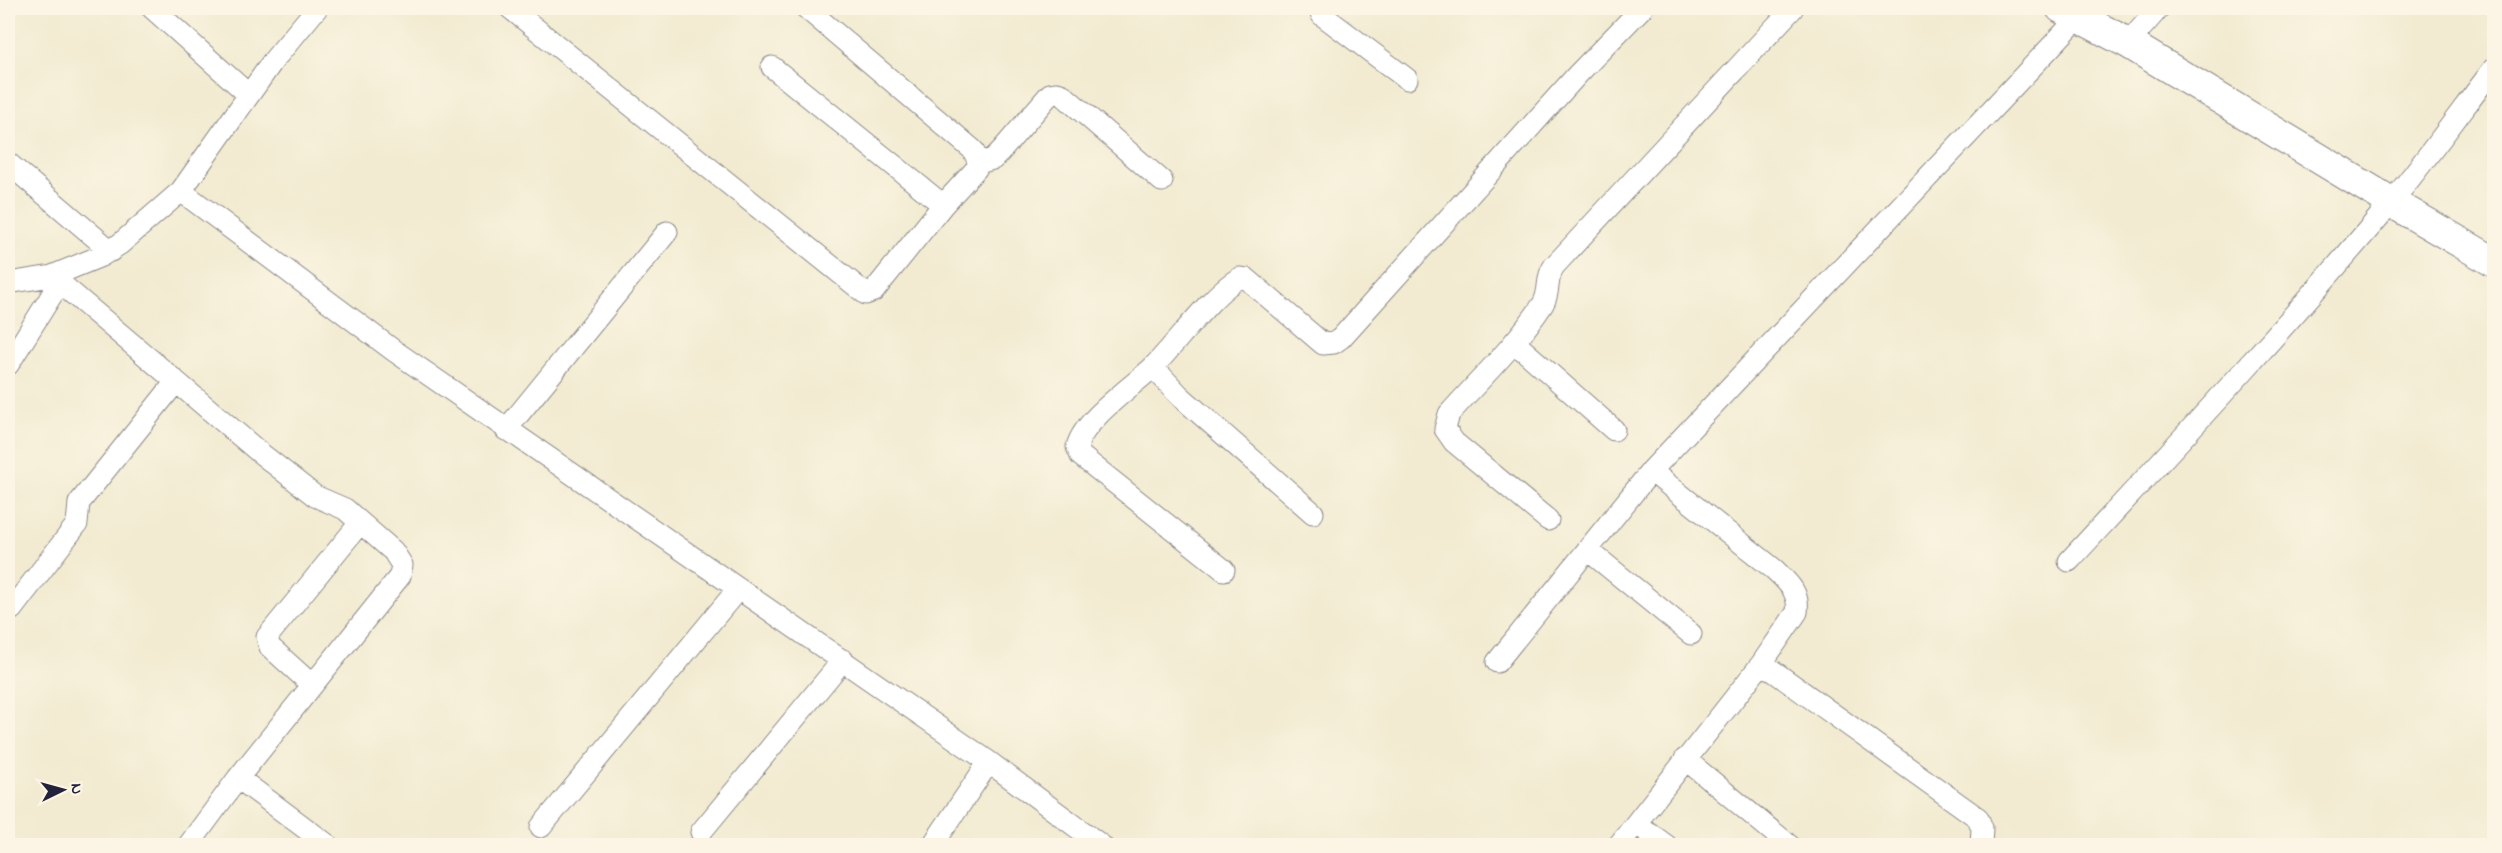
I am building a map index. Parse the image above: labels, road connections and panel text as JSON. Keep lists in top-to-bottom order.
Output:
{
  "north": "right"
}
